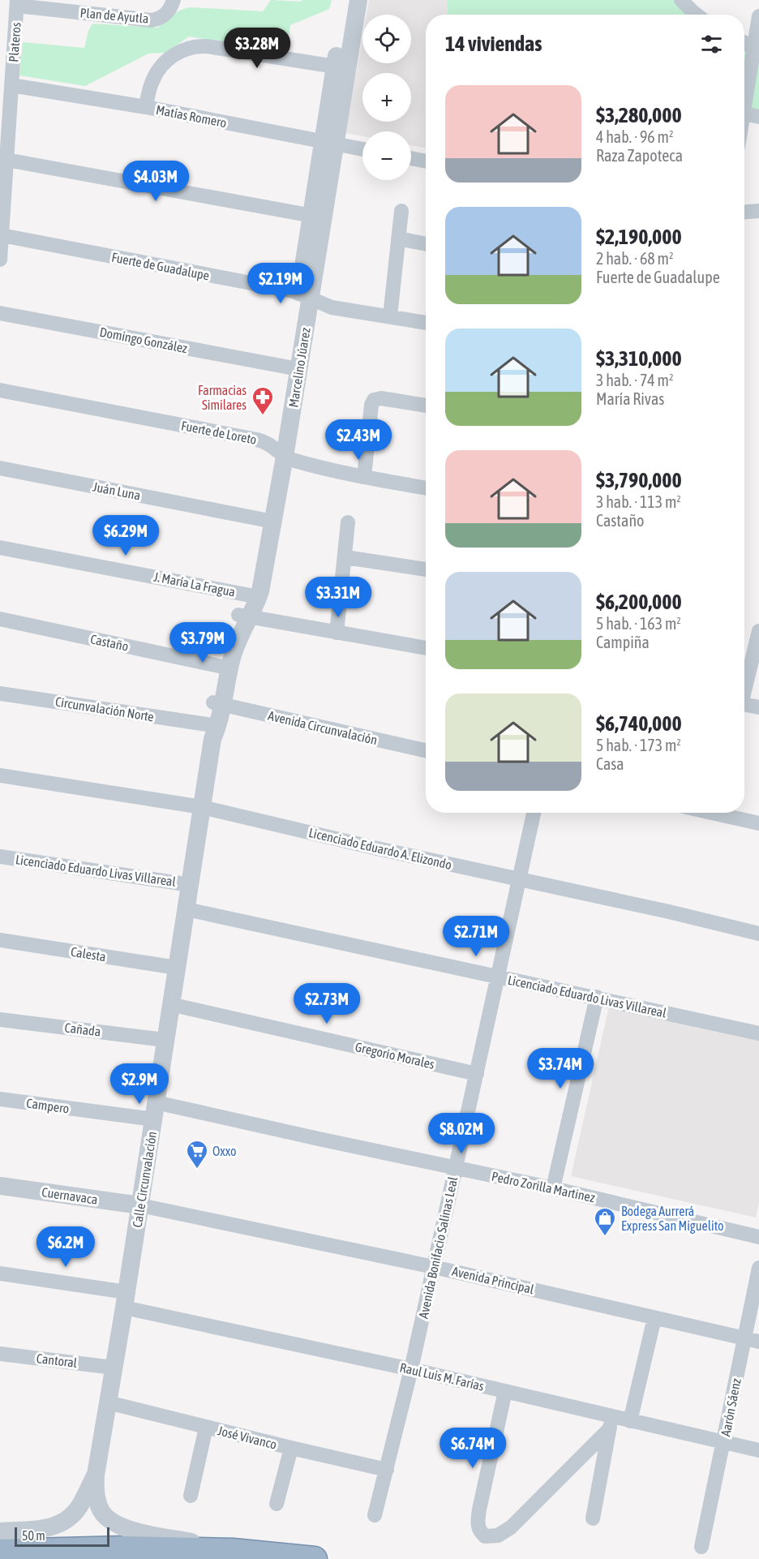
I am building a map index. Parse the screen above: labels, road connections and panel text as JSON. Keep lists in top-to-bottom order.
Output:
{
  "streets": {
    "street": [
      "Plan de Ayutla",
      "Plateros",
      "Matías Romero",
      "Fuerte de Guadalupe",
      "Domingo González",
      "Marcelino Júarez",
      "Fuerte de Loreto",
      "Juán Luna",
      "J. María La Fragua",
      "Castaño",
      "Circunvalación Norte",
      "Avenida Circunvalación",
      "Licenciado Eduardo A. Elizondo",
      "Licenciado Eduardo Livas Villareal",
      "Calesta",
      "Cañada",
      "Gregorio Morales",
      "Campero",
      "Calle Circunvalación",
      "Pedro Zorilla Martinez",
      "Cuernavaca",
      "Avenida Bonifacio Salinas Leal",
      "Avenida Principal",
      "Cantoral",
      "Raul Luis M. Farías",
      "Aarón Sáenz",
      "José Vivanco"
    ]
  },
  "crossings": [
    ["Plan de Ayutla", "Plateros"],
    ["Plateros", "Matías Romero"],
    ["Plateros", "Fuerte de Guadalupe"],
    ["Matías Romero", "Marcelino Júarez"],
    ["Fuerte de Guadalupe", "Marcelino Júarez"],
    ["Domingo González", "Marcelino Júarez"],
    ["Marcelino Júarez", "Fuerte de Loreto"],
    ["Marcelino Júarez", "Juán Luna"],
    ["Marcelino Júarez", "J. María La Fragua"],
    ["Marcelino Júarez", "Calle Circunvalación"],
    ["Castaño", "Calle Circunvalación"],
    ["Circunvalación Norte", "Calle Circunvalación"],
    ["Avenida Circunvalación", "Calle Circunvalación"],
    ["Licenciado Eduardo A. Elizondo", "Calle Circunvalación"],
    ["Licenciado Eduardo A. Elizondo", "Avenida Bonifacio Salinas Leal"],
    ["Licenciado Eduardo Livas Villareal", "Calle Circunvalación"],
    ["Licenciado Eduardo Livas Villareal", "Avenida Bonifacio Salinas Leal"],
    ["Calesta", "Calle Circunvalación"],
    ["Cañada", "Calle Circunvalación"],
    ["Gregorio Morales", "Calle Circunvalación"],
    ["Gregorio Morales", "Avenida Bonifacio Salinas Leal"],
    ["Campero", "Calle Circunvalación"],
    ["Campero", "Pedro Zorilla Martinez"],
    ["Calle Circunvalación", "Pedro Zorilla Martinez"],
    ["Calle Circunvalación", "Cuernavaca"],
    ["Calle Circunvalación", "Avenida Principal"],
    ["Calle Circunvalación", "Cantoral"],
    ["Calle Circunvalación", "Raul Luis M. Farías"],
    ["Calle Circunvalación", "José Vivanco"],
    ["Pedro Zorilla Martinez", "Avenida Bonifacio Salinas Leal"],
    ["Cuernavaca", "Avenida Principal"],
    ["Avenida Bonifacio Salinas Leal", "Avenida Principal"],
    ["Avenida Bonifacio Salinas Leal", "Raul Luis M. Farías"],
    ["Avenida Bonifacio Salinas Leal", "José Vivanco"],
    ["Avenida Principal", "Aarón Sáenz"],
    ["Raul Luis M. Farías", "Aarón Sáenz"]
  ],
  "places": {
    "pharmacy": ["Farmacias Similares"],
    "supermarket": ["Oxxo"],
    "shop": ["Bodega Aurrerá Express San Miguelito"]
  },
  "scale_bar": "50 m",
  "page": {
    "map_buttons": ["+", "−"],
    "heading": "14 viviendas",
    "price": [
      "$3.28M",
      "$4.03M",
      "$2.19M",
      "$2.43M",
      "$6.29M",
      "$3.31M",
      "$3.79M",
      "$2.71M",
      "$2.73M",
      "$3.74M",
      "$2.9M",
      "$8.02M",
      "$6.2M",
      "$6.74M"
    ],
    "list": [
      {
        "name": "$3,280,000",
        "note": "4 hab. · 96 m² · Raza Zapoteca"
      },
      {
        "name": "$2,190,000",
        "note": "2 hab. · 68 m² · Fuerte de Guadalupe"
      },
      {
        "name": "$3,310,000",
        "note": "3 hab. · 74 m² · María Rivas"
      },
      {
        "name": "$3,790,000",
        "note": "3 hab. · 113 m² · Castaño"
      },
      {
        "name": "$6,200,000",
        "note": "5 hab. · 163 m² · Campiña"
      },
      {
        "name": "$6,740,000",
        "note": "5 hab. · 173 m² · Casa"
      }
    ],
    "scale": "50 m"
  }
}
